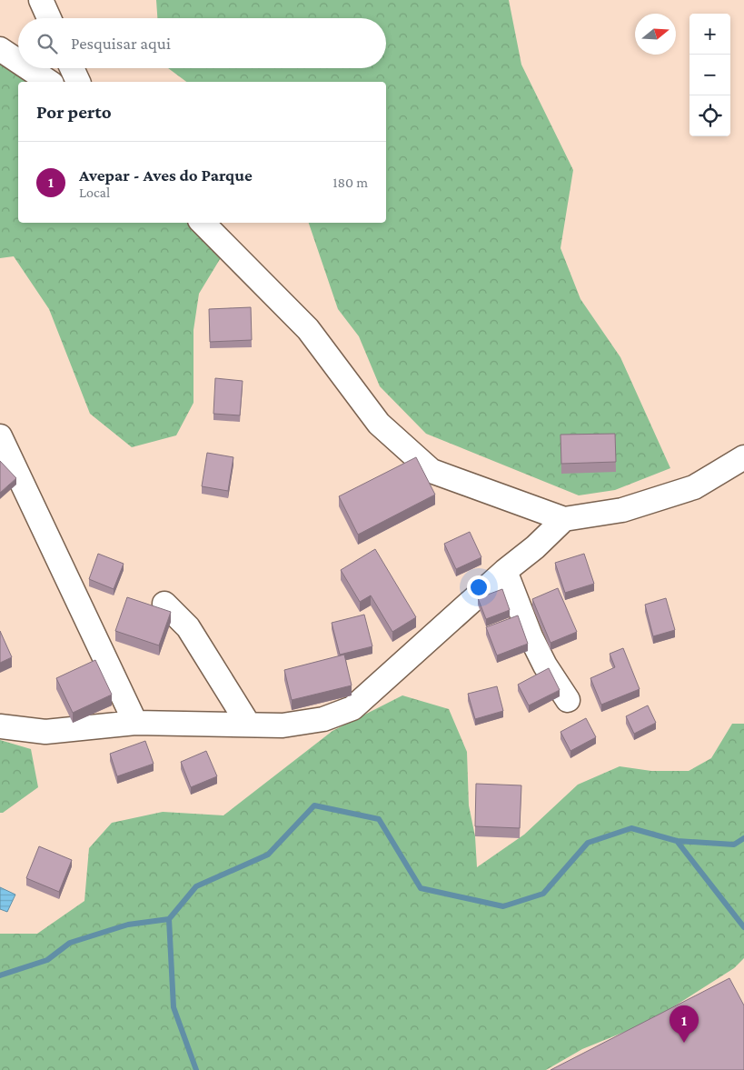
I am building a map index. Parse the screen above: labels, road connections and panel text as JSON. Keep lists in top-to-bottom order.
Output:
{
  "north": "right",
  "page": {
    "map_buttons": ["+", "−"],
    "search": "Pesquisar aqui",
    "heading": "Por perto",
    "list": [
      {
        "mark": "1",
        "name": "Avepar - Aves do Parque",
        "note": "Local",
        "value": "180 m"
      }
    ],
    "pins": "1"
  }
}
